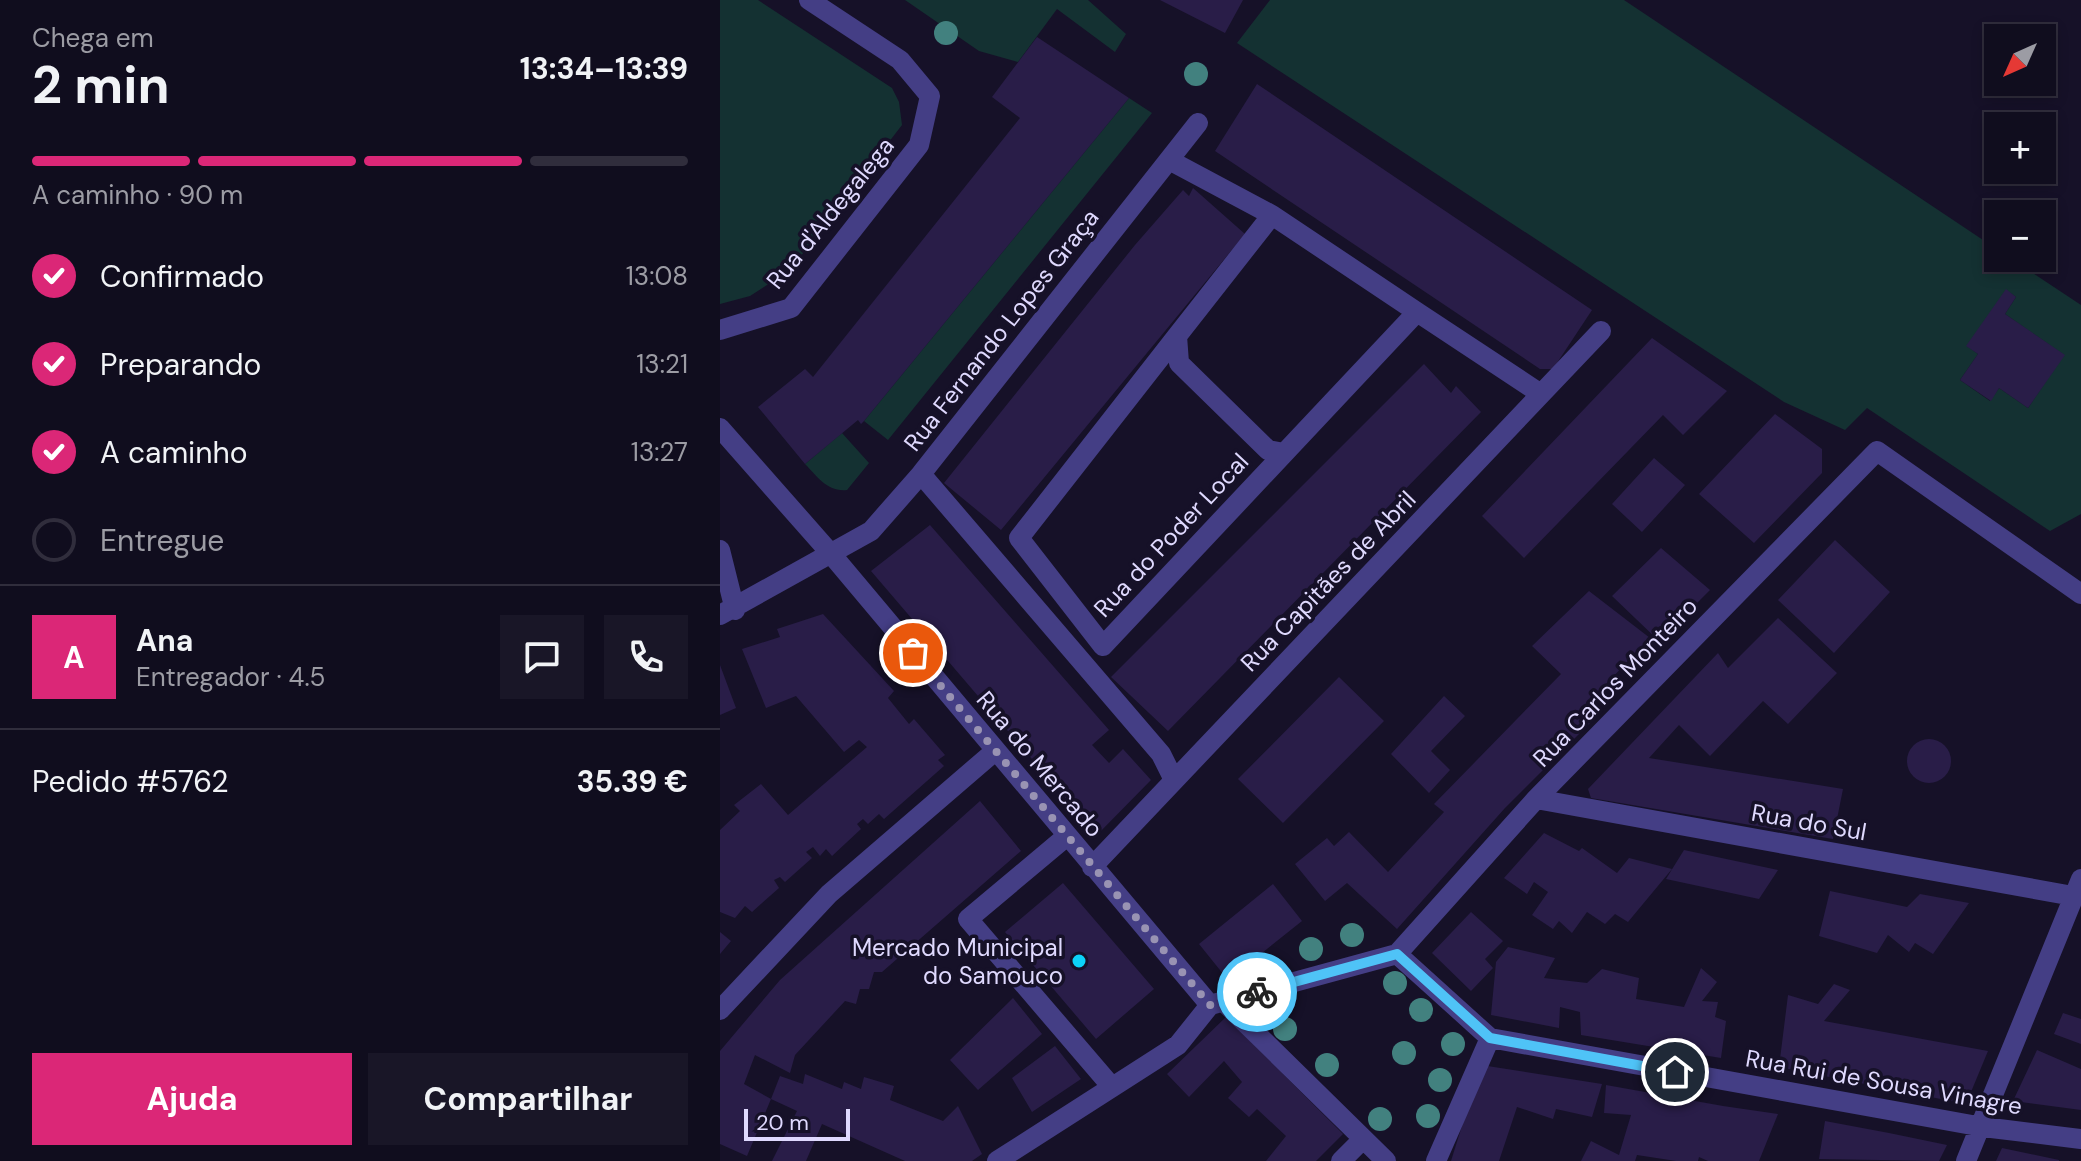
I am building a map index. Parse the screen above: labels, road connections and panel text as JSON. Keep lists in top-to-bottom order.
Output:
{
  "streets": {
    "street": [
      "Rua d'Aldegalega",
      "Rua Fernando Lopes Graça",
      "Rua do Poder Local",
      "Rua Capitães de Abril",
      "Rua Carlos Monteiro",
      "Rua do Mercado",
      "Rua do Sul",
      "Rua Rui de Sousa Vinagre"
    ]
  },
  "crossings": [
    ["Rua Fernando Lopes Graça", "Rua do Mercado"],
    ["Rua Capitães de Abril", "Rua do Mercado"],
    ["Rua Carlos Monteiro", "Rua do Sul"]
  ],
  "places": ["Mercado Municipal do Samouco"],
  "scale_bar": "20 m",
  "north": "bottom left",
  "page": {
    "heading": ["2 min", "Chega em", "13:34–13:39"],
    "panel": [
      "Ana",
      "Entregador · 4.5",
      "Pedido #5762",
      "35.39 €"
    ],
    "map_buttons": ["+", "−"],
    "bar": "A caminho · 90 m",
    "list": [
      ["Confirmado", "13:08"],
      ["Preparando", "13:21"],
      ["A caminho", "13:27"],
      "Entregue"
    ],
    "round": "A",
    "buttons": ["Ajuda", "Compartilhar"],
    "scale": "20 m"
  }
}
